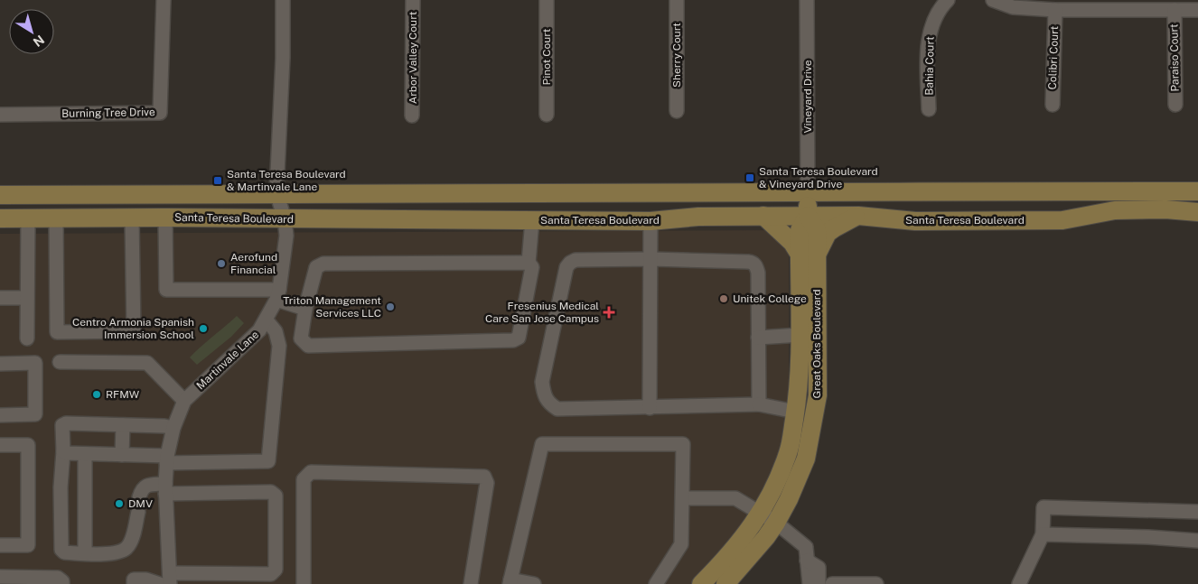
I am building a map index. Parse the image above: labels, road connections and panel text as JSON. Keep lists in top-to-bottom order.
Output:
{
  "streets": {
    "main road": ["Santa Teresa Boulevard", "Great Oaks Boulevard"],
    "street": [
      "Sherry Court",
      "Pinot Court",
      "Arbor Valley Court",
      "Colibri Court",
      "Paraiso Court",
      "Bahia Court",
      "Vineyard Drive",
      "Burning Tree Drive",
      "Martinvale Lane"
    ]
  },
  "crossings": [
    ["Vineyard Drive", "Great Oaks Boulevard"],
    ["Santa Teresa Boulevard", "Great Oaks Boulevard"],
    ["Santa Teresa Boulevard", "Martinvale Lane"]
  ],
  "places": {
    "transit": ["Santa Teresa Boulevard & Vineyard Drive", "Santa Teresa Boulevard & Martinvale Lane"],
    "other": [
      "Aerofund Financial",
      "Unitek College",
      "Triton Management Services LLC",
      "Centro Armonia Spanish Immersion School",
      "RFMW",
      "DMV"
    ],
    "health": ["Fresenius Medical Care San Jose Campus"]
  },
  "north": "bottom right"
}
